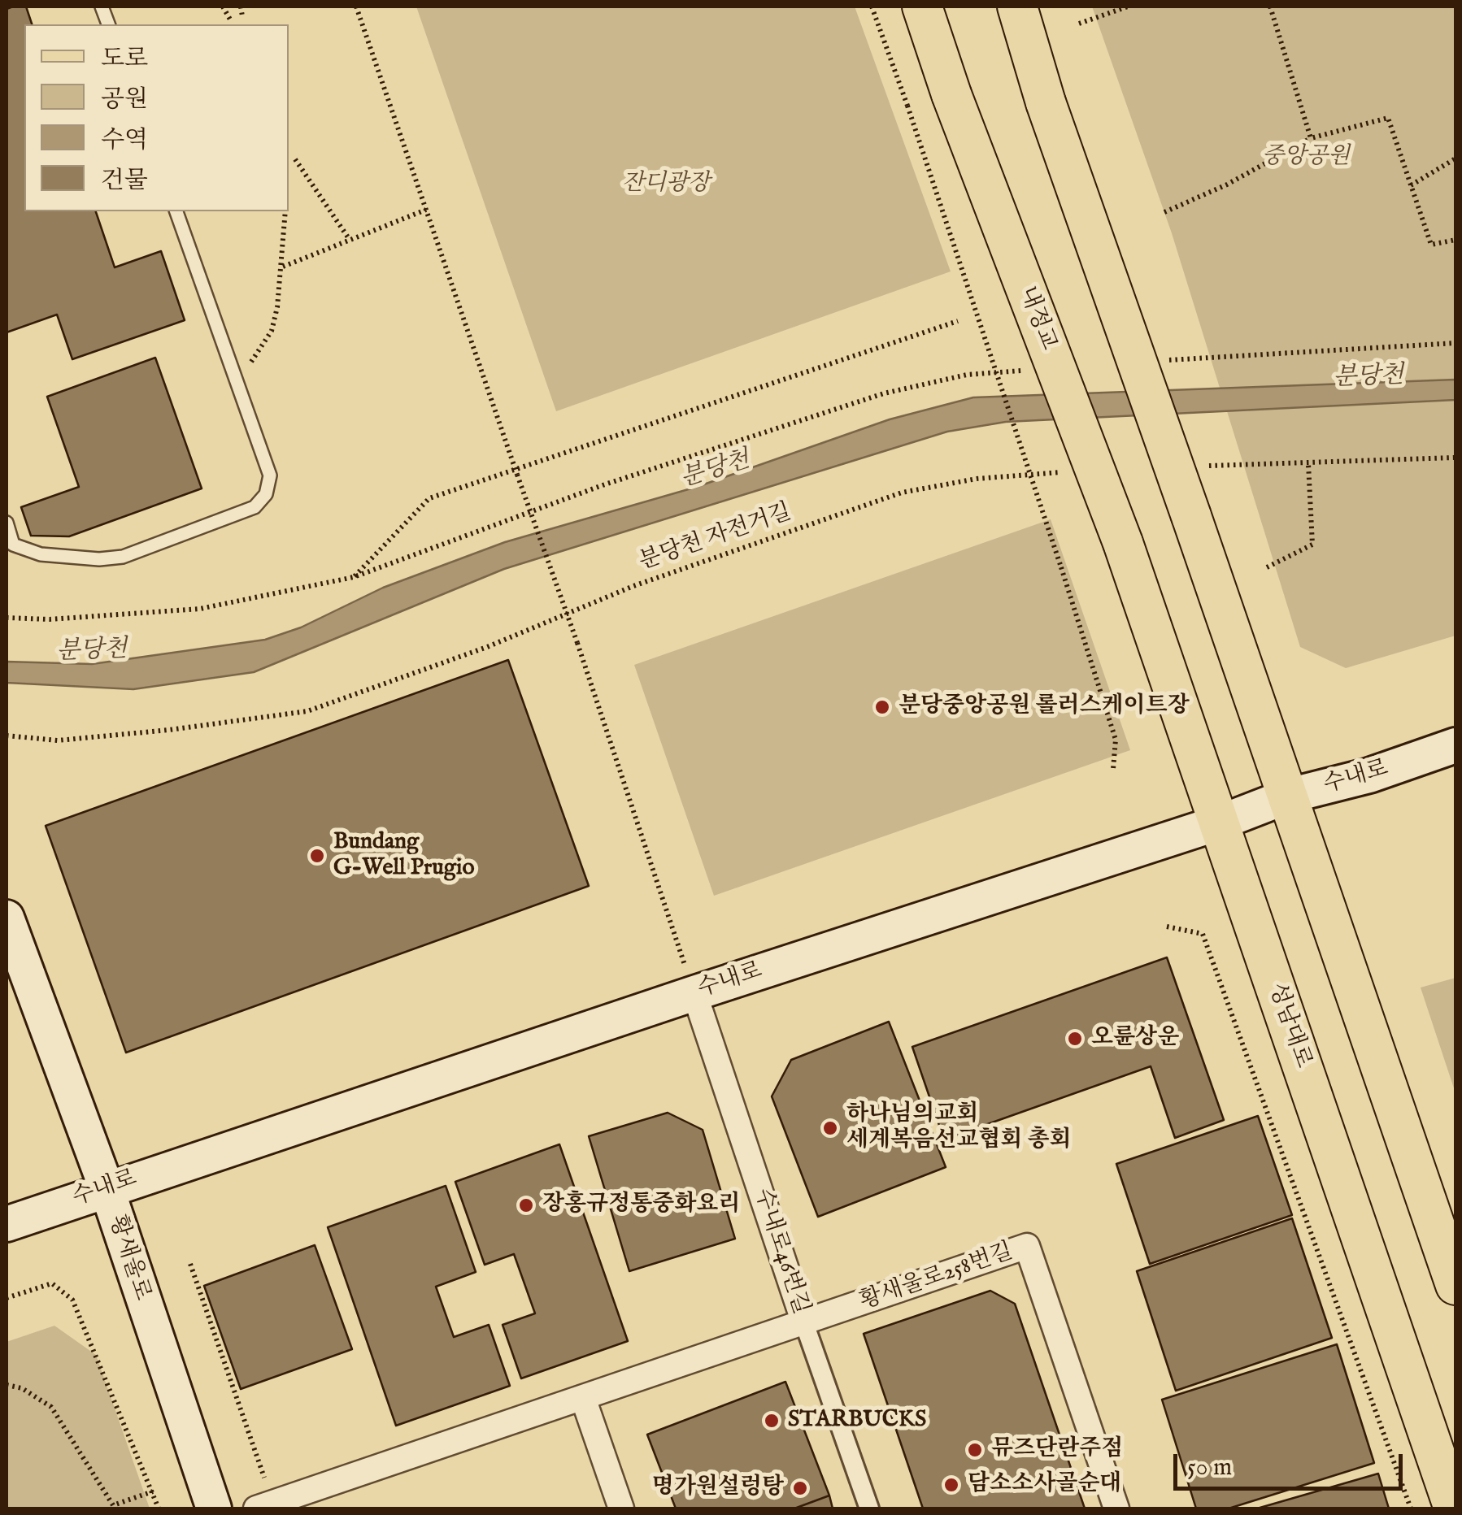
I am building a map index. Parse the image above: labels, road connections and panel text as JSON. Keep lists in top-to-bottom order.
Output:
{
  "streets": {
    "main road": [
      "내정교",
      "수내로",
      "성남대로",
      "황새울로"
    ],
    "street": ["수내로46번길", "황새울로258번길"],
    "path": ["분당천 자전거길"]
  },
  "crossings": [
    ["내정교", "성남대로"],
    ["수내로", "성남대로"],
    ["수내로", "수내로46번길"],
    ["수내로", "황새울로"],
    ["수내로46번길", "황새울로258번길"]
  ],
  "water": ["분당천"],
  "parks": ["중앙공원", "잔디광장"],
  "places": [
    "분당중앙공원 롤러스케이트장",
    "Bundang G-Well Prugio",
    "오륜상운",
    "하나님의교회 세계복음선교협회 총회",
    "장홍규정통중화요리",
    "STARBUCKS",
    "뮤즈단란주점",
    "담소소사골순대",
    "명가원설렁탕"
  ],
  "legend": [
    "도로",
    "공원",
    "수역",
    "건물"
  ],
  "scale_bar": "50 m"
}
